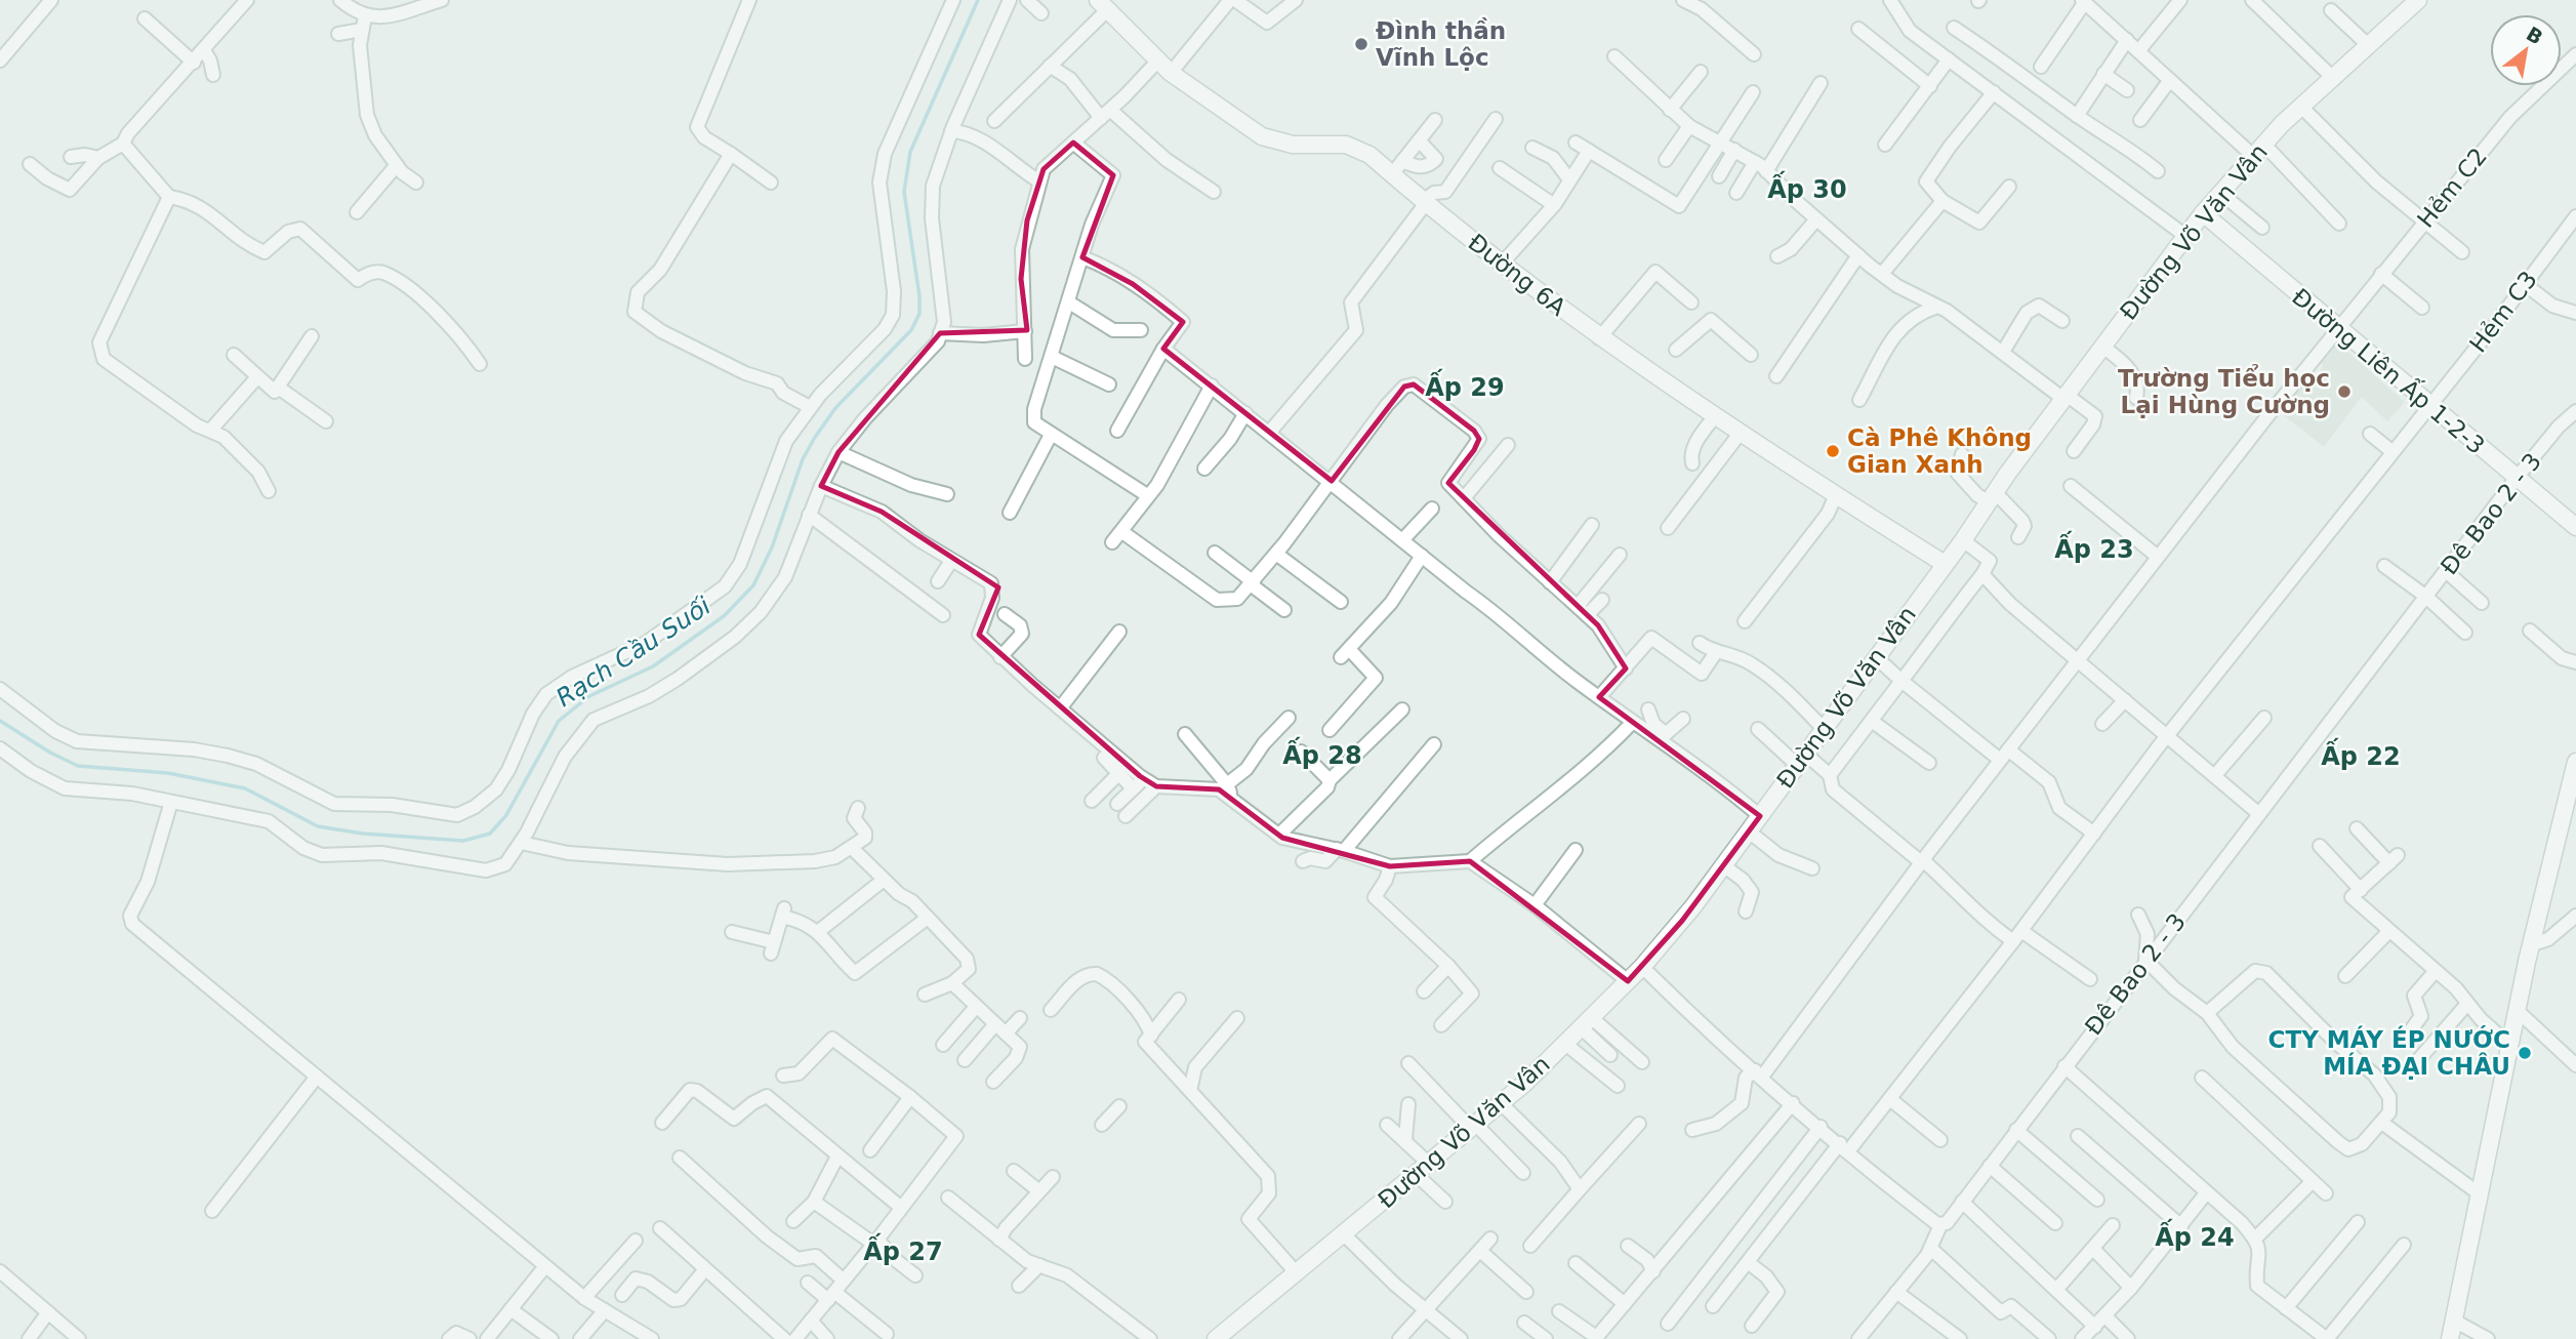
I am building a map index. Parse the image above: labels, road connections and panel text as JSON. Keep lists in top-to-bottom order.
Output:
{
  "streets": {
    "street": [
      "Hẻm C2",
      "Đường Võ Văn Vân",
      "Đường 6A",
      "Hẻm C3",
      "Đường Liên Ấp 1-2-3",
      "Đê Bao 2 - 3"
    ]
  },
  "crossings": [
    ["Hẻm C2", "Đường Liên Ấp 1-2-3"],
    ["Đường Võ Văn Vân", "Đường 6A"],
    ["Đường Võ Văn Vân", "Đường Liên Ấp 1-2-3"],
    ["Hẻm C3", "Đường Liên Ấp 1-2-3"],
    ["Đường Liên Ấp 1-2-3", "Đê Bao 2 - 3"]
  ],
  "districts": [
    "Ấp 30",
    "Ấp 29",
    "Ấp 23",
    "Ấp 28",
    "Ấp 22",
    "Ấp 24",
    "Ấp 27"
  ],
  "water": ["Rạch Cầu Suối"],
  "places": [
    "Đình thần Vĩnh Lộc",
    "Trường Tiểu học Lại Hùng Cường",
    "Cà Phê Không Gian Xanh",
    "CTY MÁY ÉP NƯỚC MÍA ĐẠI CHÂU"
  ],
  "north": "top right"
}
